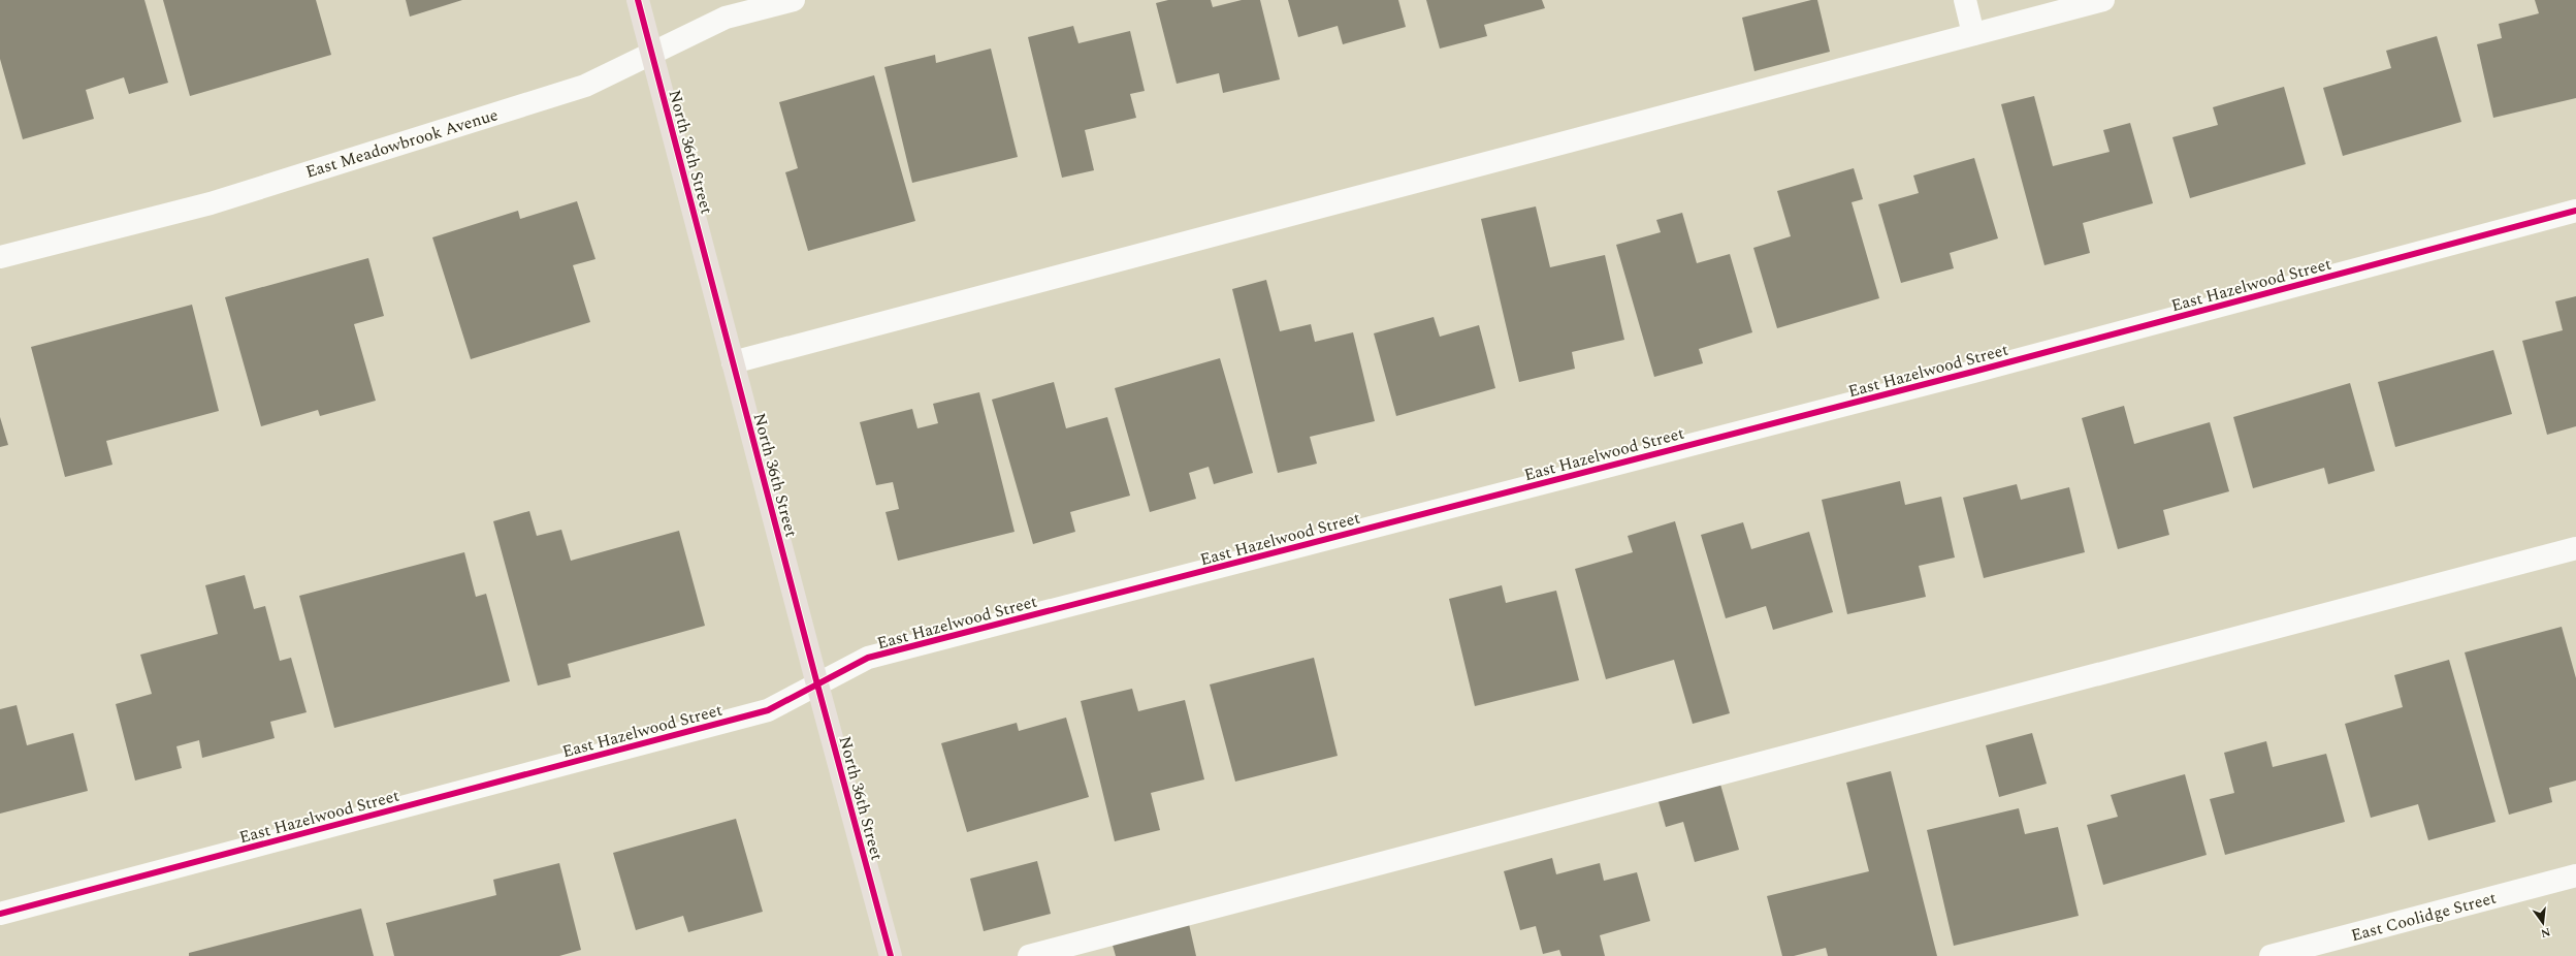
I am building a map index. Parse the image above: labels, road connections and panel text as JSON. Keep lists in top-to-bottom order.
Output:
{
  "streets": {
    "main road": ["North 36th Street"],
    "street": ["East Meadowbrook Avenue", "East Hazelwood Street", "East Coolidge Street"]
  },
  "crossings": [
    ["East Meadowbrook Avenue", "North 36th Street"],
    ["North 36th Street", "East Hazelwood Street"]
  ],
  "north": "bottom"
}
